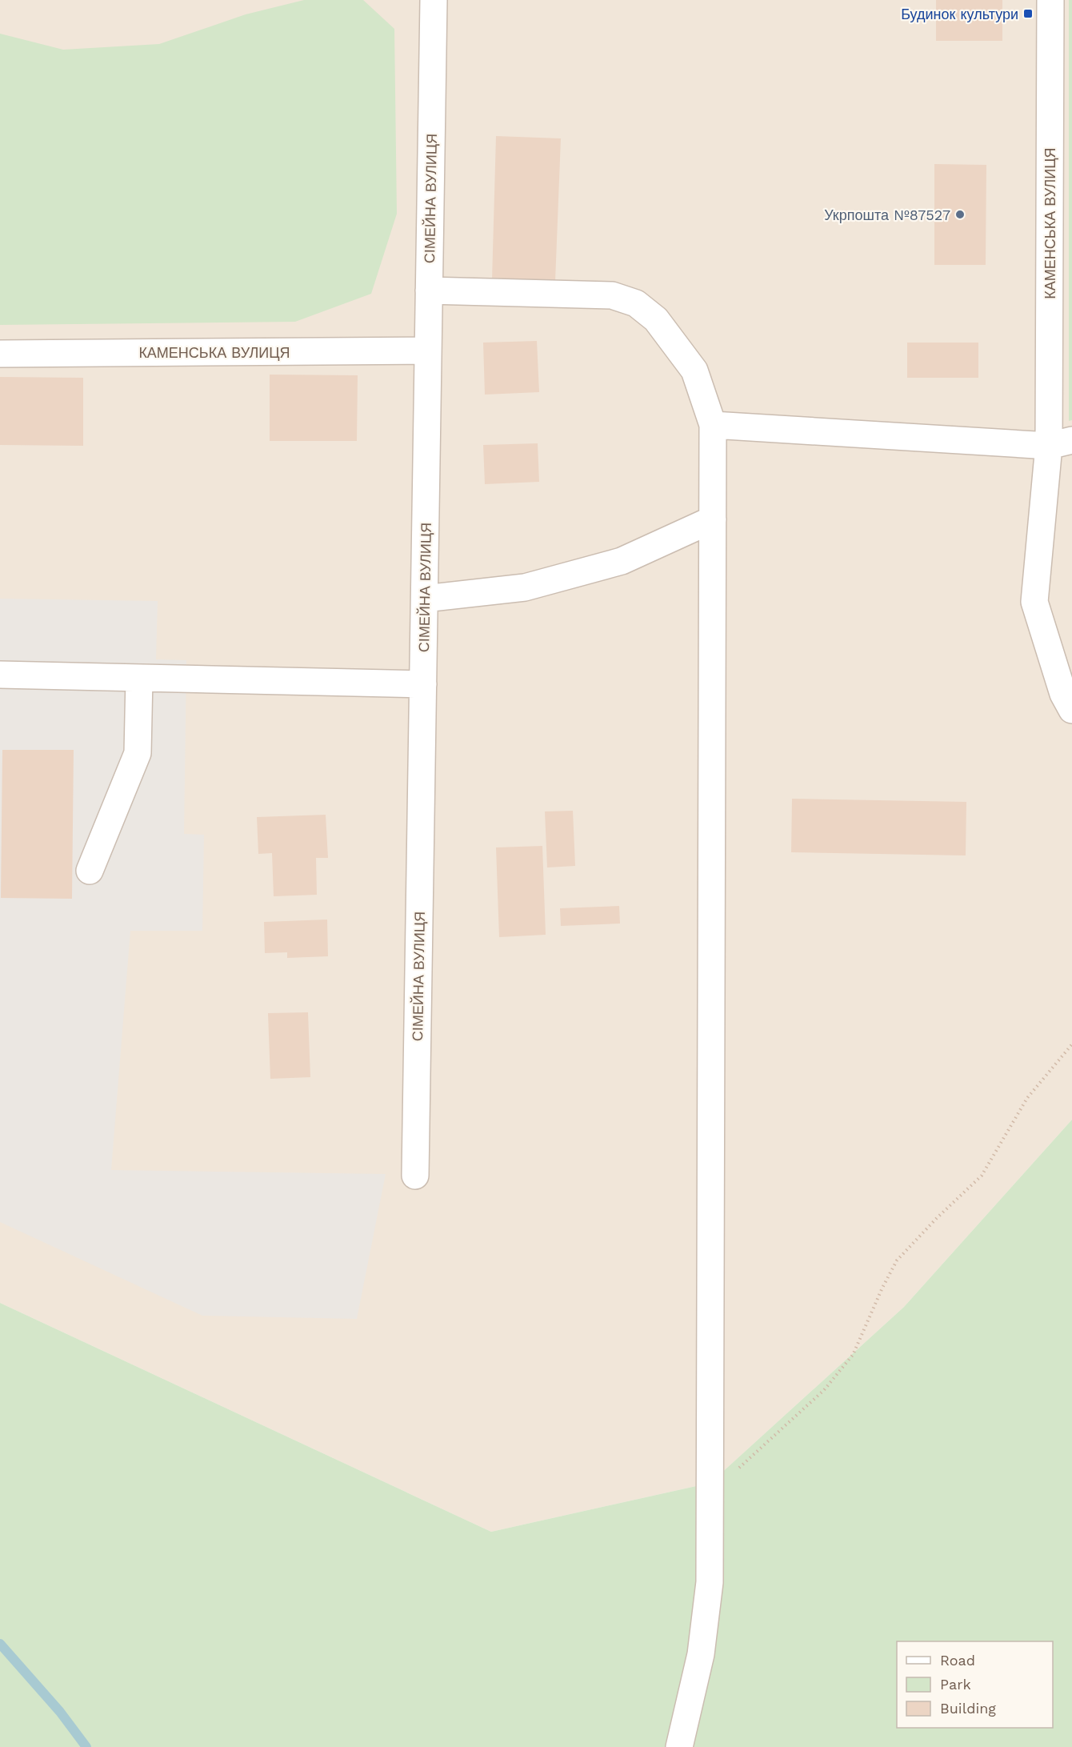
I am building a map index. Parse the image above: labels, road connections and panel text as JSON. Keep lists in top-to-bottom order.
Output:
{
  "streets": {
    "street": ["СІМЕЙНА ВУЛИЦЯ", "КАМЕНСЬКА ВУЛИЦЯ"]
  },
  "crossings": [
    ["СІМЕЙНА ВУЛИЦЯ", "КАМЕНСЬКА ВУЛИЦЯ"]
  ],
  "places": {
    "transit": ["Будинок культури"],
    "other": ["Укрпошта №87527"]
  },
  "legend": ["Road", "Park", "Building"]
}
